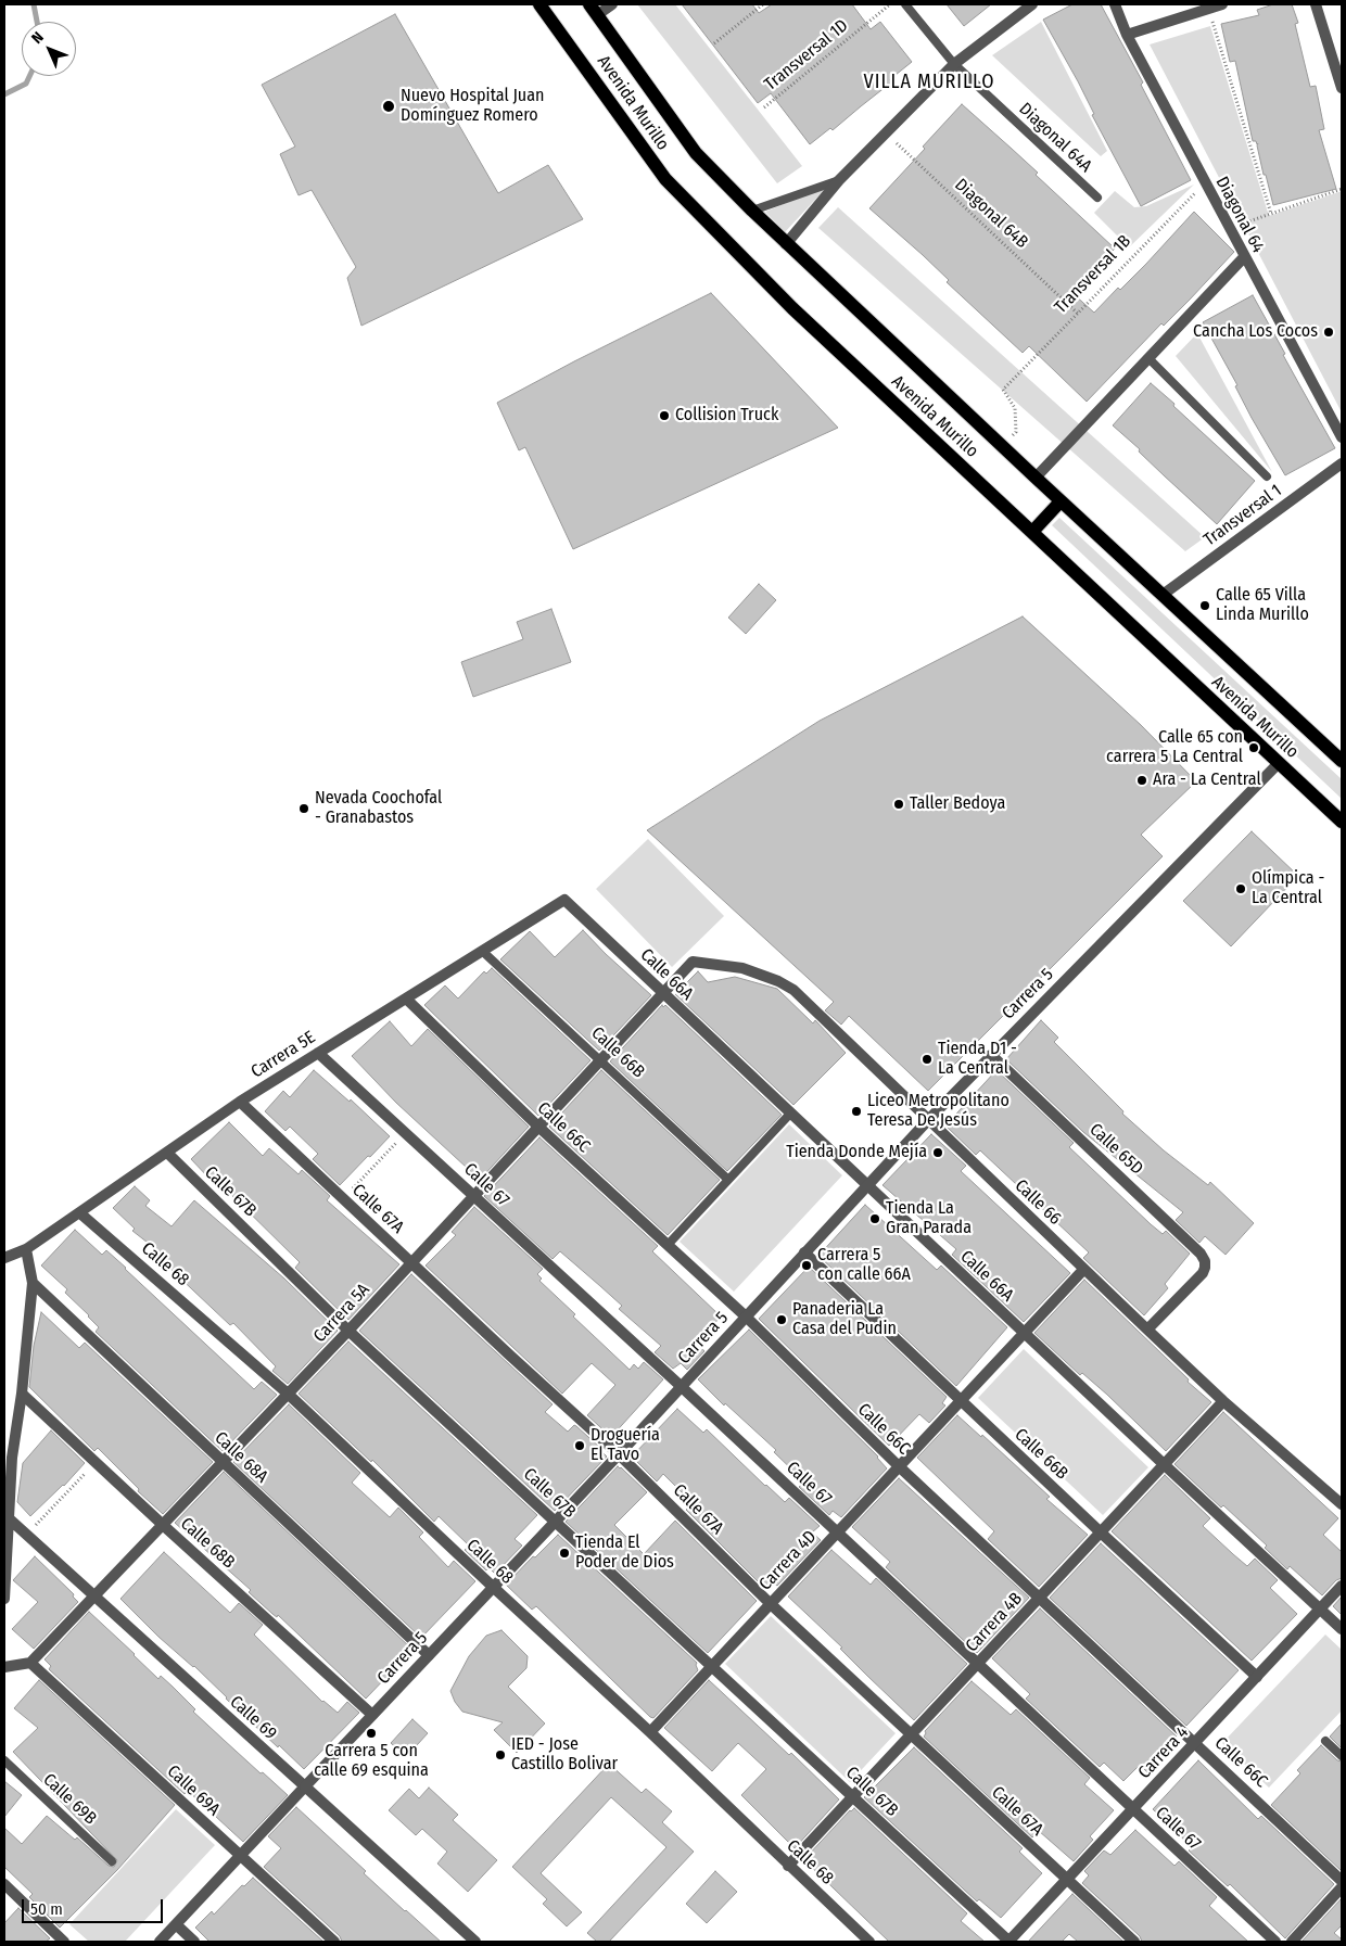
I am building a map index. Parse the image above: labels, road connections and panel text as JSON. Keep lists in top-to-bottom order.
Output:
{
  "streets": {
    "main road": ["Avenida Murillo"],
    "street": [
      "Diagonal 64",
      "Transversal 1",
      "Calle 66A",
      "Carrera 5",
      "Calle 66B",
      "Carrera 5E",
      "Calle 66C",
      "Calle 65D",
      "Calle 67",
      "Calle 67B",
      "Calle 66",
      "Calle 67A",
      "Calle 68",
      "Carrera 5A",
      "Calle 68A",
      "Calle 68B",
      "Carrera 4D",
      "Carrera 4B",
      "Calle 69",
      "Carrera 4",
      "Calle 69A"
    ],
    "lane": ["Diagonal 64A", "Calle 69B"],
    "path": ["Transversal 1D", "Diagonal 64B", "Transversal 1B"]
  },
  "crossings": [
    ["Avenida Murillo", "Transversal 1B"],
    ["Avenida Murillo", "Transversal 1"],
    ["Avenida Murillo", "Carrera 5"],
    ["Diagonal 64B", "Transversal 1B"],
    ["Diagonal 64", "Transversal 1B"],
    ["Calle 66A", "Carrera 5"],
    ["Calle 66A", "Carrera 5E"],
    ["Calle 66A", "Carrera 5A"],
    ["Calle 66A", "Carrera 4D"],
    ["Calle 66A", "Carrera 4B"],
    ["Calle 66A", "Carrera 4"],
    ["Carrera 5", "Calle 66B"],
    ["Carrera 5", "Calle 66C"],
    ["Carrera 5", "Calle 65D"],
    ["Carrera 5", "Calle 67"],
    ["Carrera 5", "Calle 67B"],
    ["Carrera 5", "Calle 66"],
    ["Carrera 5", "Calle 67A"],
    ["Carrera 5", "Calle 68"],
    ["Carrera 5", "Calle 68A"],
    ["Carrera 5", "Calle 68B"],
    ["Carrera 5", "Calle 69"],
    ["Carrera 5", "Calle 69A"],
    ["Calle 66B", "Carrera 5E"],
    ["Calle 66B", "Carrera 5A"],
    ["Calle 66B", "Carrera 4D"],
    ["Calle 66B", "Carrera 4B"],
    ["Calle 66B", "Carrera 4"],
    ["Carrera 5E", "Calle 66C"],
    ["Carrera 5E", "Calle 67"],
    ["Carrera 5E", "Calle 67B"],
    ["Carrera 5E", "Calle 67A"],
    ["Carrera 5E", "Calle 68"],
    ["Calle 66C", "Carrera 5A"],
    ["Calle 66C", "Carrera 4D"],
    ["Calle 66C", "Carrera 4B"],
    ["Calle 66C", "Carrera 4"],
    ["Calle 65D", "Calle 66"],
    ["Calle 67", "Carrera 5A"],
    ["Calle 67", "Carrera 4D"],
    ["Calle 67", "Carrera 4B"],
    ["Calle 67", "Carrera 4"],
    ["Calle 67B", "Carrera 5A"],
    ["Calle 67B", "Carrera 4D"],
    ["Calle 67B", "Carrera 4B"],
    ["Calle 67B", "Carrera 4"],
    ["Calle 66", "Carrera 5A"],
    ["Calle 66", "Carrera 4D"],
    ["Calle 66", "Carrera 4B"],
    ["Calle 67A", "Carrera 5A"],
    ["Calle 67A", "Carrera 4D"],
    ["Calle 67A", "Carrera 4B"],
    ["Calle 67A", "Carrera 4"],
    ["Calle 68", "Carrera 5A"],
    ["Calle 68", "Carrera 4D"],
    ["Calle 68", "Carrera 4B"],
    ["Carrera 5A", "Calle 68A"],
    ["Carrera 5A", "Calle 68B"],
    ["Carrera 5A", "Calle 69"],
    ["Carrera 5A", "Calle 69A"]
  ],
  "districts": ["VILLA MURILLO"],
  "places": [
    "Nuevo Hospital Juan Domínguez Romero",
    "Cancha Los Cocos",
    "Collision Truck",
    "Calle 65 Villa Linda Murillo",
    "Calle 65 con carrera 5 La Central",
    "Ara - La Central",
    "Taller Bedoya",
    "Nevada Coochofal - Granabastos",
    "Olímpica - La Central",
    "Tienda D1 - La Central",
    "Liceo Metropolitano Teresa De Jesús",
    "Tienda Donde Mejía",
    "Tienda La Gran Parada",
    "Carrera 5 con calle 66A",
    "Panaderia La Casa del Pudin",
    "Droguería El Tavo",
    "Tienda El Poder de Dios",
    "Carrera 5 con calle 69 esquina",
    "IED - Jose Castillo Bolivar"
  ],
  "scale_bar": "50 m",
  "north": "top left"
}
